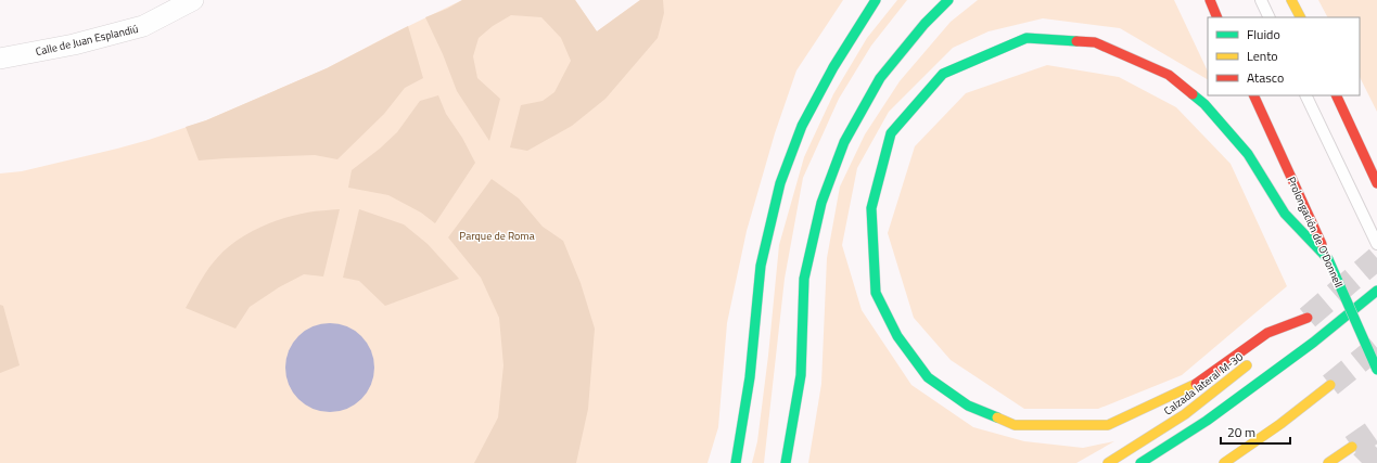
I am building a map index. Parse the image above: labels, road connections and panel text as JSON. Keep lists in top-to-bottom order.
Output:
{
  "streets": {
    "highway": ["Prolongación de O'Donnell", "Calzada lateral M-30"],
    "street": ["Calle de Juan Esplandiú"]
  },
  "parks": ["Parque de Roma"],
  "legend": ["Fluido", "Lento", "Atasco"],
  "scale_bar": "20 m"
}
